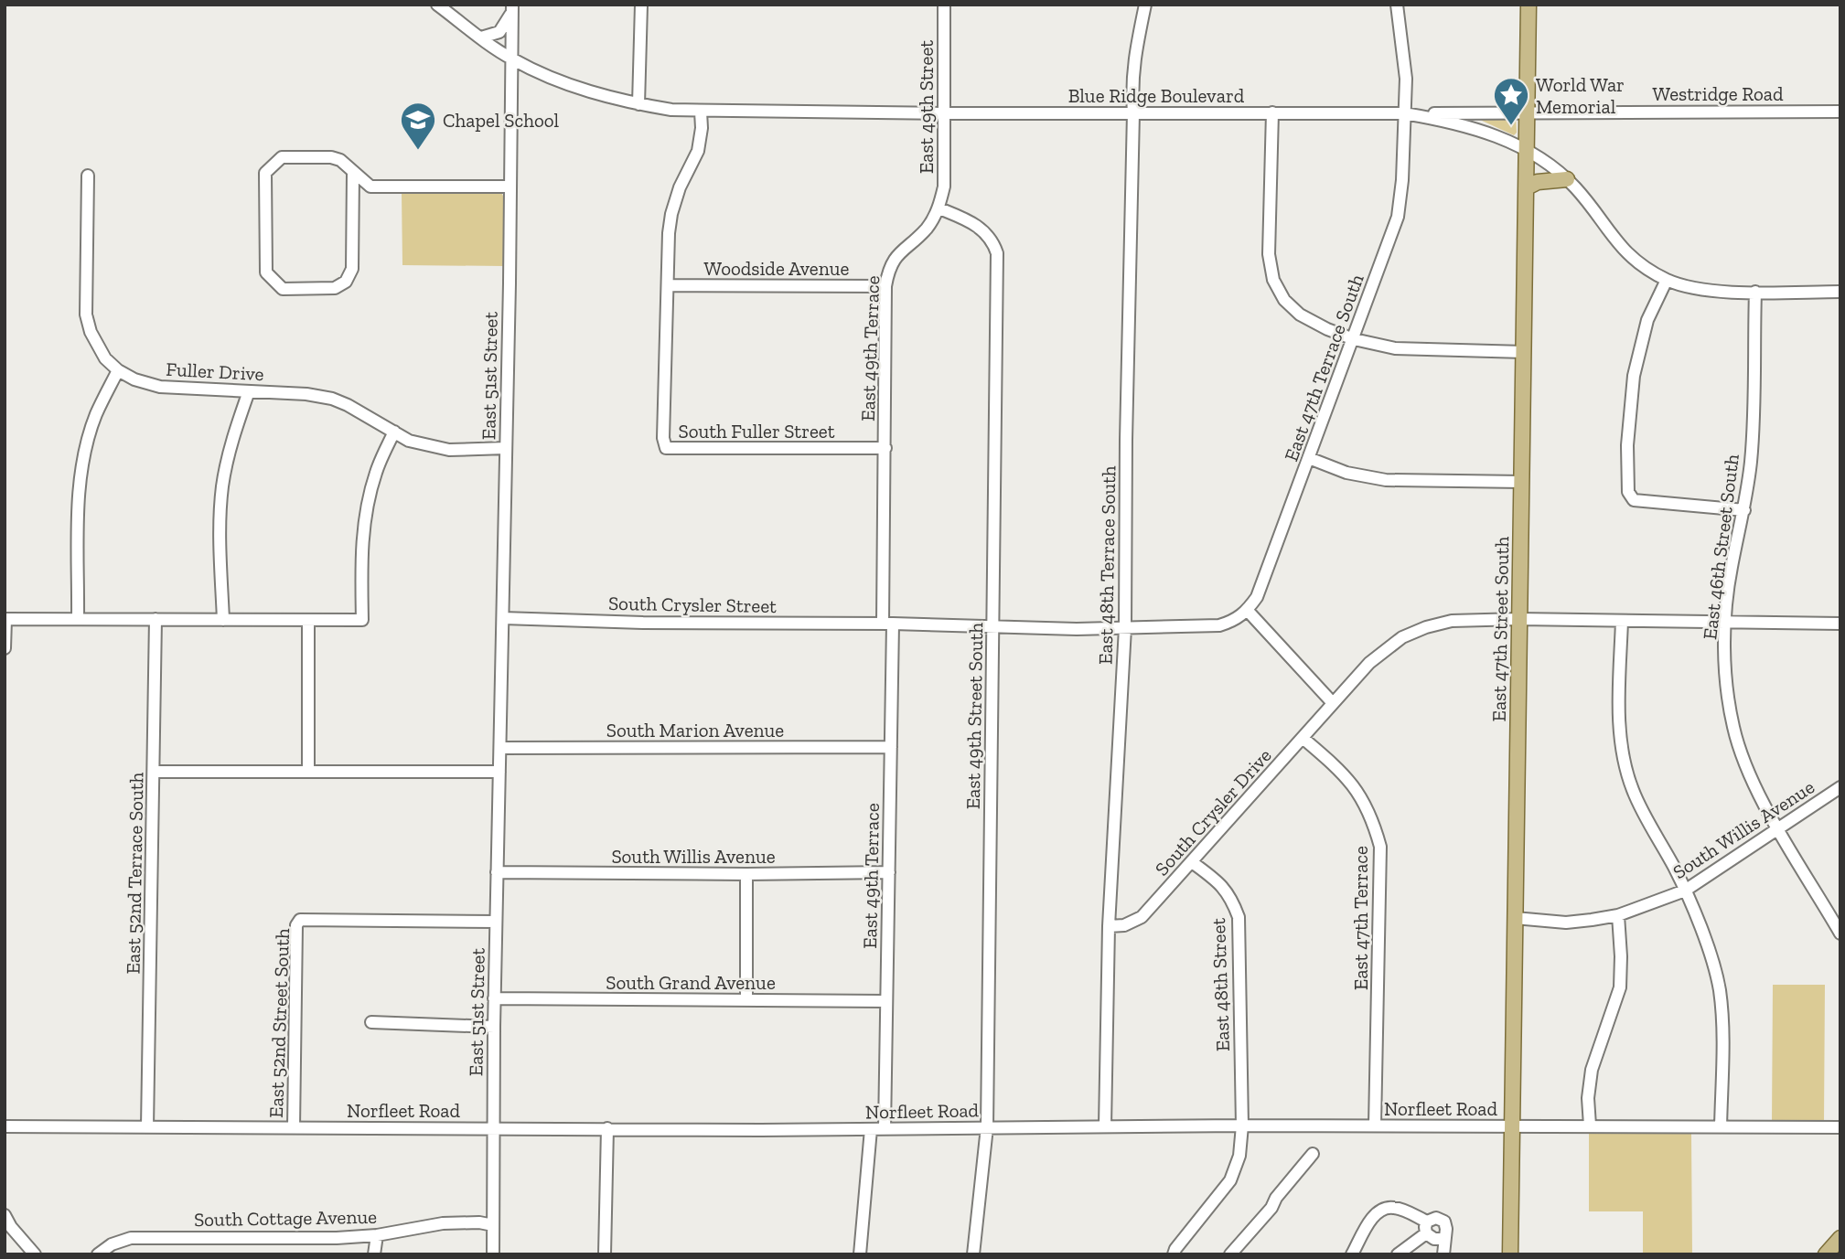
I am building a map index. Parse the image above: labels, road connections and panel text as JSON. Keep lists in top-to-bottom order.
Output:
{
  "streets": {
    "main road": ["East 47th Street South"],
    "street": [
      "Westridge Road",
      "Blue Ridge Boulevard",
      "East 49th Street",
      "Woodside Avenue",
      "East 49th Terrace",
      "East 47th Terrace South",
      "Fuller Drive",
      "East 51st Street",
      "South Fuller Street",
      "East 46th Street South",
      "East 48th Terrace South",
      "South Crysler Street",
      "East 49th Street South",
      "South Marion Avenue",
      "South Crysler Drive",
      "South Willis Avenue",
      "East 52nd Terrace South",
      "East 47th Terrace",
      "South Grand Avenue",
      "East 48th Street",
      "East 52nd Street South",
      "Norfleet Road",
      "South Cottage Avenue"
    ]
  },
  "crossings": [
    ["Westridge Road", "Blue Ridge Boulevard"],
    ["Westridge Road", "East 47th Terrace South"],
    ["Westridge Road", "East 47th Street South"],
    ["Blue Ridge Boulevard", "East 49th Street"],
    ["Blue Ridge Boulevard", "East 47th Terrace South"],
    ["Blue Ridge Boulevard", "East 51st Street"],
    ["Blue Ridge Boulevard", "East 46th Street South"],
    ["Blue Ridge Boulevard", "East 48th Terrace South"],
    ["Blue Ridge Boulevard", "East 47th Street South"],
    ["East 49th Street", "East 49th Terrace"],
    ["East 49th Street", "East 49th Street South"],
    ["Woodside Avenue", "East 49th Terrace"],
    ["Woodside Avenue", "South Fuller Street"],
    ["East 49th Terrace", "South Fuller Street"],
    ["East 49th Terrace", "South Crysler Street"],
    ["East 49th Terrace", "East 49th Street South"],
    ["East 49th Terrace", "South Marion Avenue"],
    ["East 49th Terrace", "South Willis Avenue"],
    ["East 49th Terrace", "South Grand Avenue"],
    ["East 49th Terrace", "Norfleet Road"],
    ["East 47th Terrace South", "South Crysler Street"],
    ["Fuller Drive", "East 51st Street"],
    ["East 51st Street", "South Crysler Street"],
    ["East 51st Street", "South Marion Avenue"],
    ["East 51st Street", "South Willis Avenue"],
    ["East 51st Street", "South Grand Avenue"],
    ["East 51st Street", "East 52nd Street South"],
    ["East 51st Street", "Norfleet Road"],
    ["East 51st Street", "South Cottage Avenue"],
    ["East 46th Street South", "South Crysler Drive"],
    ["East 46th Street South", "South Willis Avenue"],
    ["East 48th Terrace South", "South Crysler Street"],
    ["East 48th Terrace South", "South Crysler Drive"],
    ["East 48th Terrace South", "Norfleet Road"],
    ["South Crysler Street", "East 49th Street South"],
    ["East 47th Street South", "South Crysler Drive"],
    ["East 47th Street South", "South Willis Avenue"],
    ["East 47th Street South", "Norfleet Road"],
    ["East 49th Street South", "Norfleet Road"],
    ["South Crysler Drive", "East 47th Terrace"],
    ["South Crysler Drive", "East 48th Street"],
    ["East 52nd Terrace South", "Norfleet Road"],
    ["East 47th Terrace", "Norfleet Road"],
    ["East 48th Street", "Norfleet Road"],
    ["East 52nd Street South", "Norfleet Road"]
  ],
  "places": {
    "place": ["World War Memorial"],
    "school or university": ["Chapel School"]
  }
}
